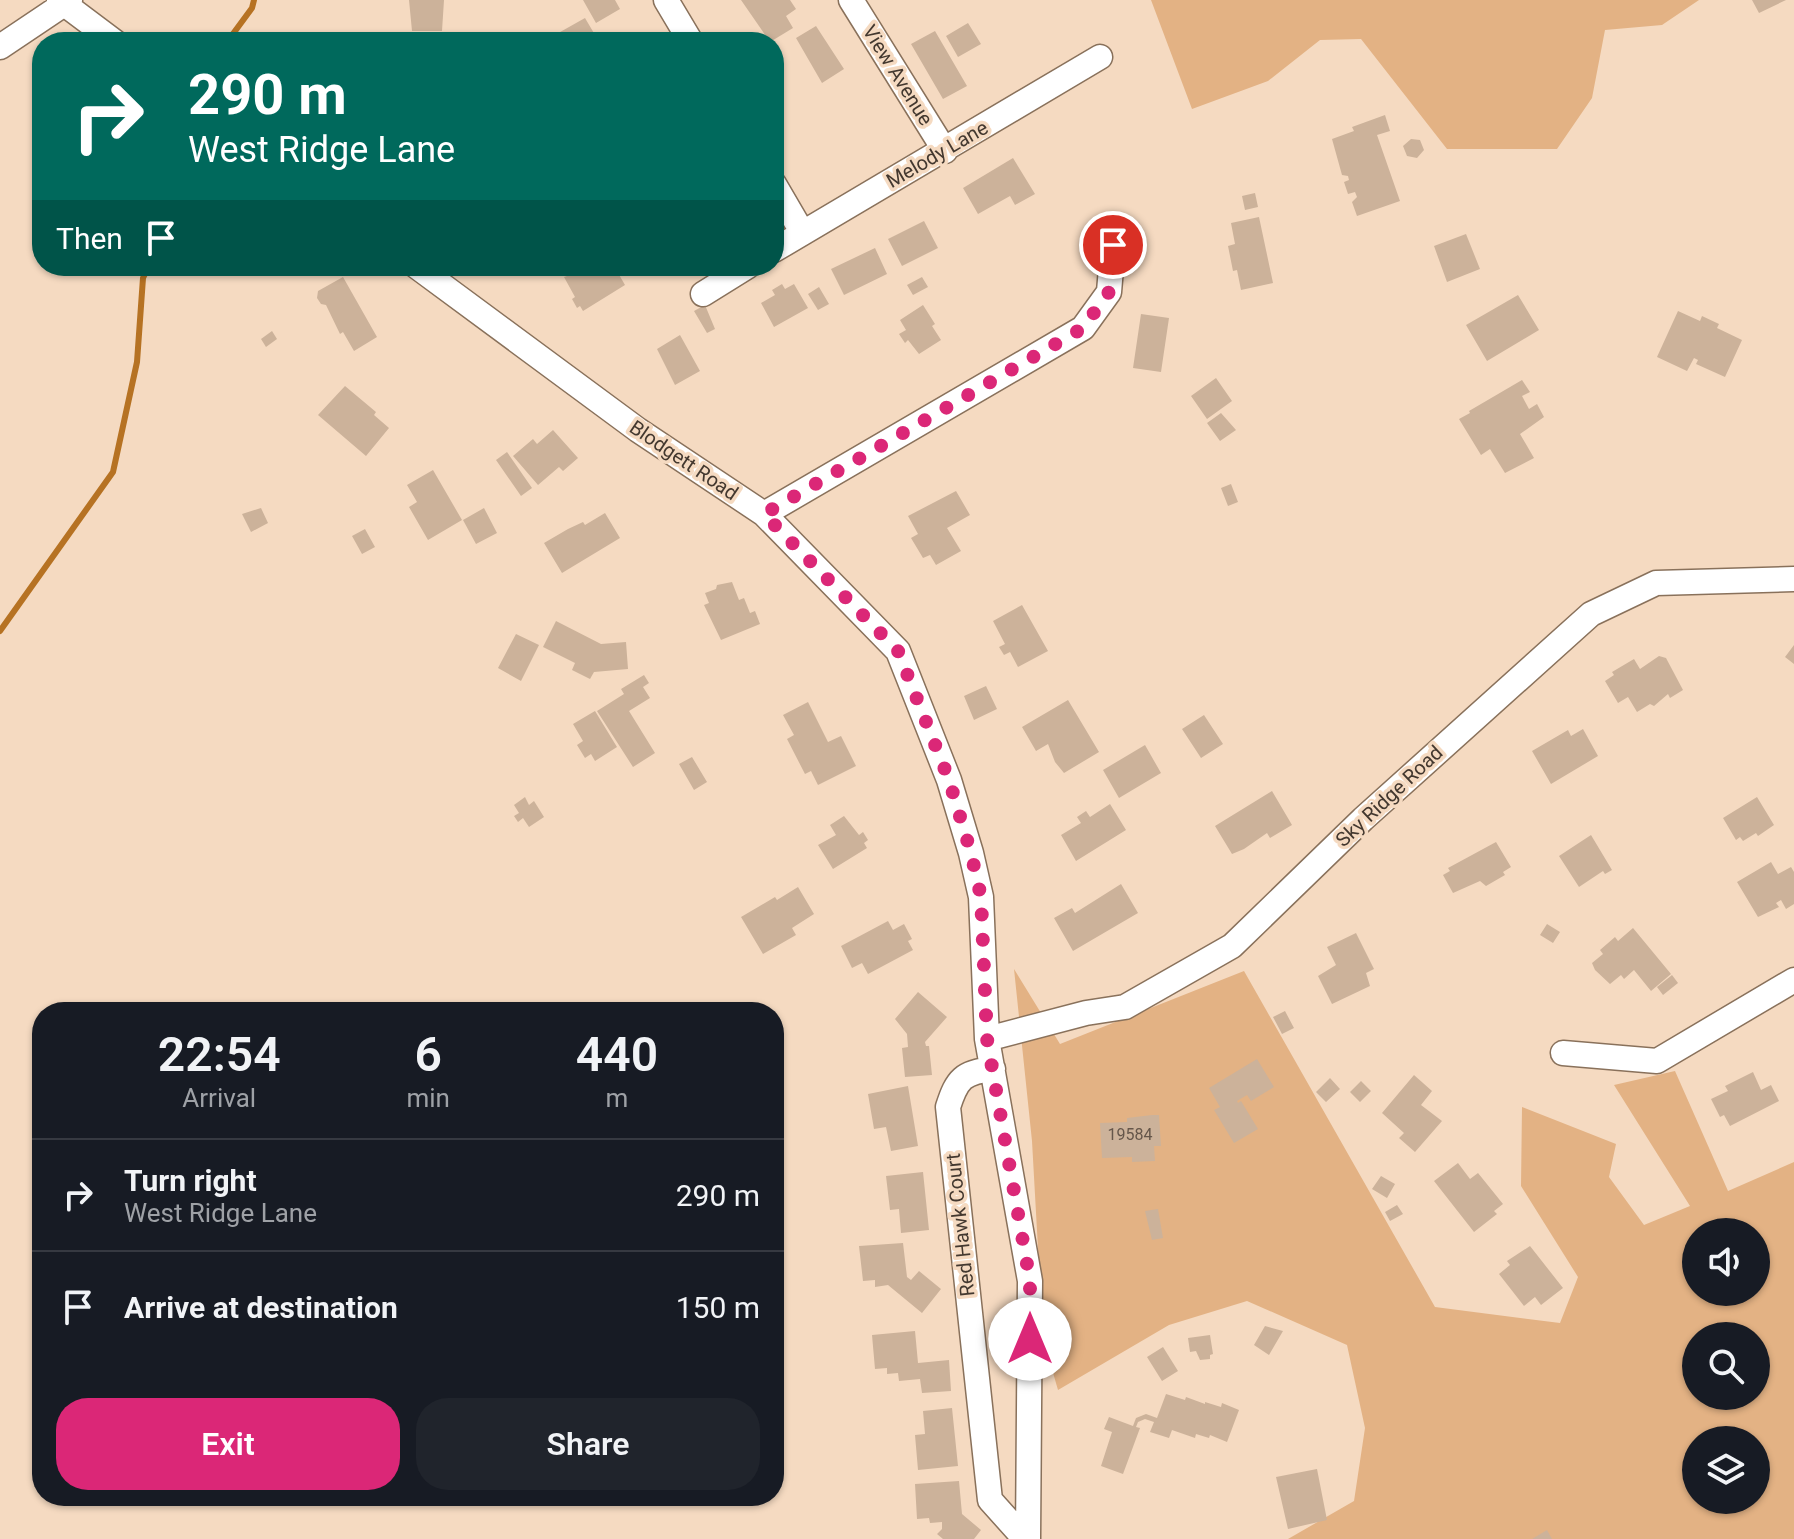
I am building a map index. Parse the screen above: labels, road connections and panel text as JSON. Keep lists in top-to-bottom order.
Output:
{
  "streets": {
    "street": [
      "View Avenue",
      "Melody Lane",
      "Blodgett Road",
      "Sky Ridge Road",
      "Red Hawk Court"
    ]
  },
  "crossings": [
    ["View Avenue", "Melody Lane"],
    ["Blodgett Road", "Sky Ridge Road"],
    ["Blodgett Road", "Red Hawk Court"]
  ],
  "house_numbers": ["19584"],
  "page": {
    "turn": ["290 m", "West Ridge Lane"],
    "then": "Then",
    "eta": [
      "22:54",
      "Arrival",
      "6",
      "min",
      "440",
      "m"
    ],
    "list": [
      {
        "name": "Turn right",
        "note": "West Ridge Lane",
        "value": "290 m"
      },
      {
        "name": "Arrive at destination",
        "value": "150 m"
      }
    ],
    "buttons": ["Exit", "Share"]
  }
}
